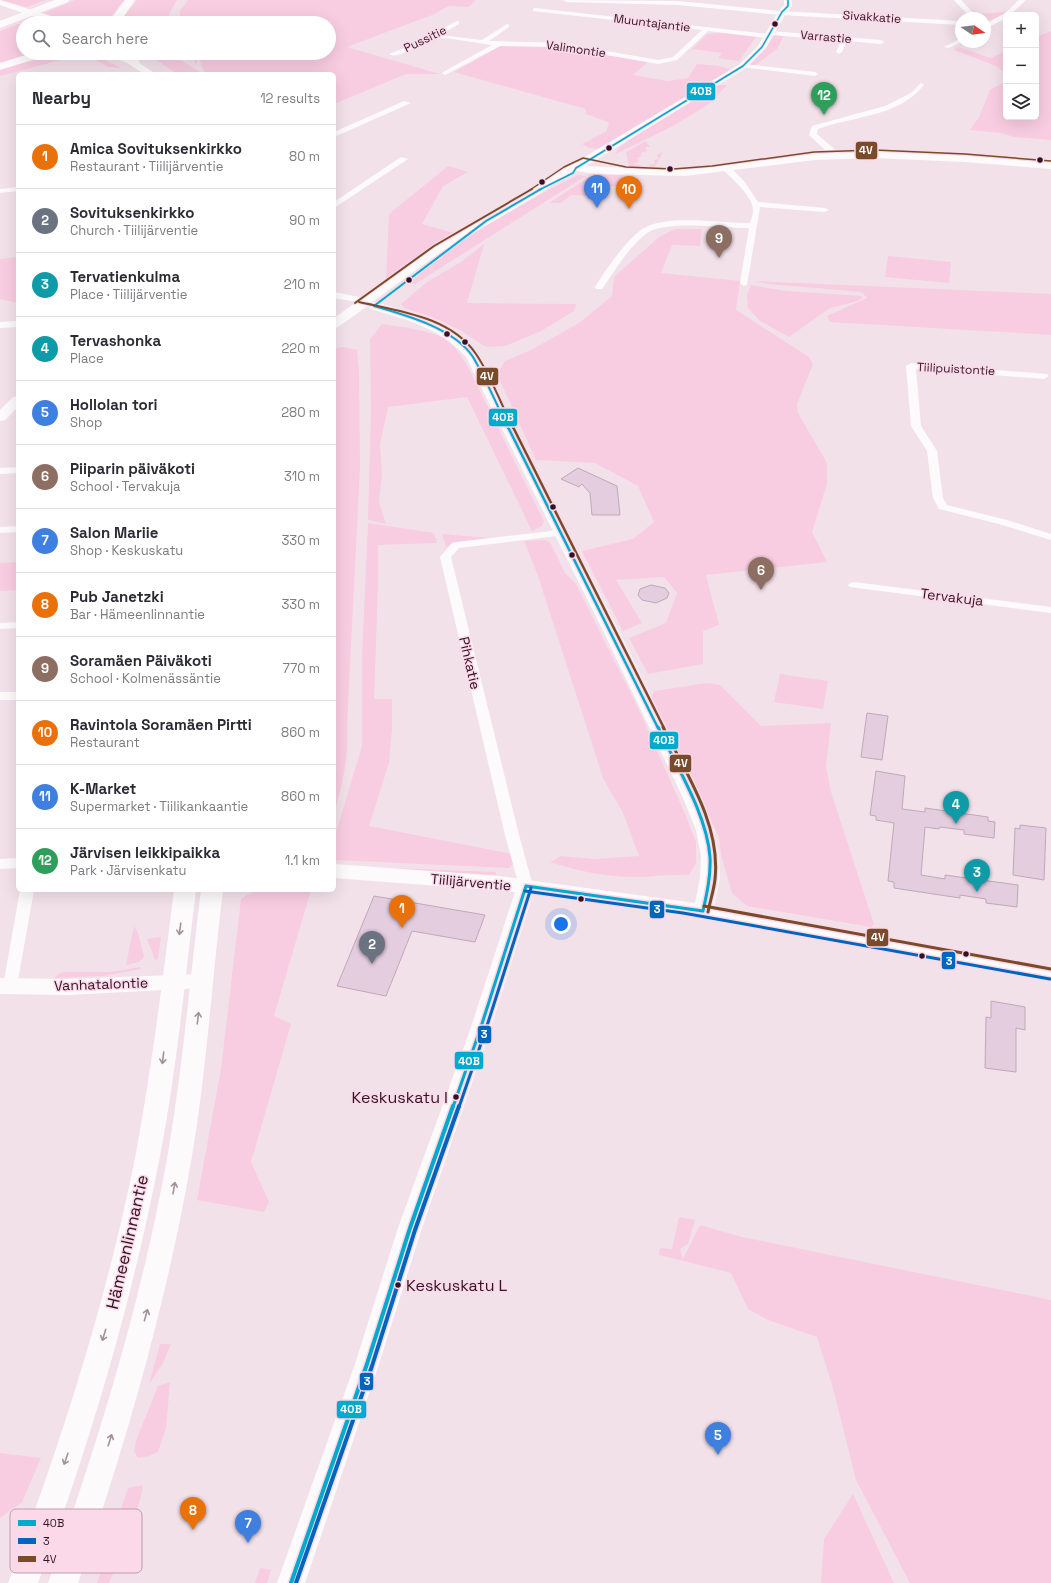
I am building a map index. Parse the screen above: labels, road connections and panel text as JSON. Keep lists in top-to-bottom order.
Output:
{
  "streets": {
    "main road": ["Hämeenlinnantie"],
    "street": [
      "Sivakkatie",
      "Muuntajantie",
      "Varrastie",
      "Pussitie",
      "Valimontie",
      "Tiilipuistontie",
      "Tervakuja",
      "Pihkatie",
      "Tiilijärventie",
      "Vanhatalontie"
    ]
  },
  "crossings": [
    ["Muuntajantie", "Varrastie"],
    ["Muuntajantie", "Valimontie"],
    ["Pussitie", "Valimontie"],
    ["Pihkatie", "Tiilijärventie"],
    ["Vanhatalontie", "Hämeenlinnantie"]
  ],
  "places": ["Keskuskatu I", "Keskuskatu L"],
  "lines": ["transit line 40B", "transit line 4V", "transit line 3"],
  "legend": ["40B", "3", "4V"],
  "north": "right",
  "page": {
    "map_buttons": ["+", "−"],
    "search": "Search here",
    "heading": ["Nearby", "12 results"],
    "pins": [
      "12",
      "11",
      "10",
      "9",
      "6",
      "4",
      "3",
      "1",
      "2",
      "5",
      "8",
      "7"
    ],
    "list": [
      {
        "mark": "1",
        "name": "Amica Sovituksenkirkko",
        "note": "Restaurant · Tiilijärventie",
        "value": "80 m"
      },
      {
        "mark": "2",
        "name": "Sovituksenkirkko",
        "note": "Church · Tiilijärventie",
        "value": "90 m"
      },
      {
        "mark": "3",
        "name": "Tervatienkulma",
        "note": "Place · Tiilijärventie",
        "value": "210 m"
      },
      {
        "mark": "4",
        "name": "Tervashonka",
        "note": "Place",
        "value": "220 m"
      },
      {
        "mark": "5",
        "name": "Hollolan tori",
        "note": "Shop",
        "value": "280 m"
      },
      {
        "mark": "6",
        "name": "Piiparin päiväkoti",
        "note": "School · Tervakuja",
        "value": "310 m"
      },
      {
        "mark": "7",
        "name": "Salon Mariie",
        "note": "Shop · Keskuskatu",
        "value": "330 m"
      },
      {
        "mark": "8",
        "name": "Pub Janetzki",
        "note": "Bar · Hämeenlinnantie",
        "value": "330 m"
      },
      {
        "mark": "9",
        "name": "Soramäen Päiväkoti",
        "note": "School · Kolmenässäntie",
        "value": "770 m"
      },
      {
        "mark": "10",
        "name": "Ravintola Soramäen Pirtti",
        "note": "Restaurant",
        "value": "860 m"
      },
      {
        "mark": "11",
        "name": "K-Market",
        "note": "Supermarket · Tiilikankaantie",
        "value": "860 m"
      },
      {
        "mark": "12",
        "name": "Järvisen leikkipaikka",
        "note": "Park · Järvisenkatu",
        "value": "1.1 km"
      }
    ]
  }
}
